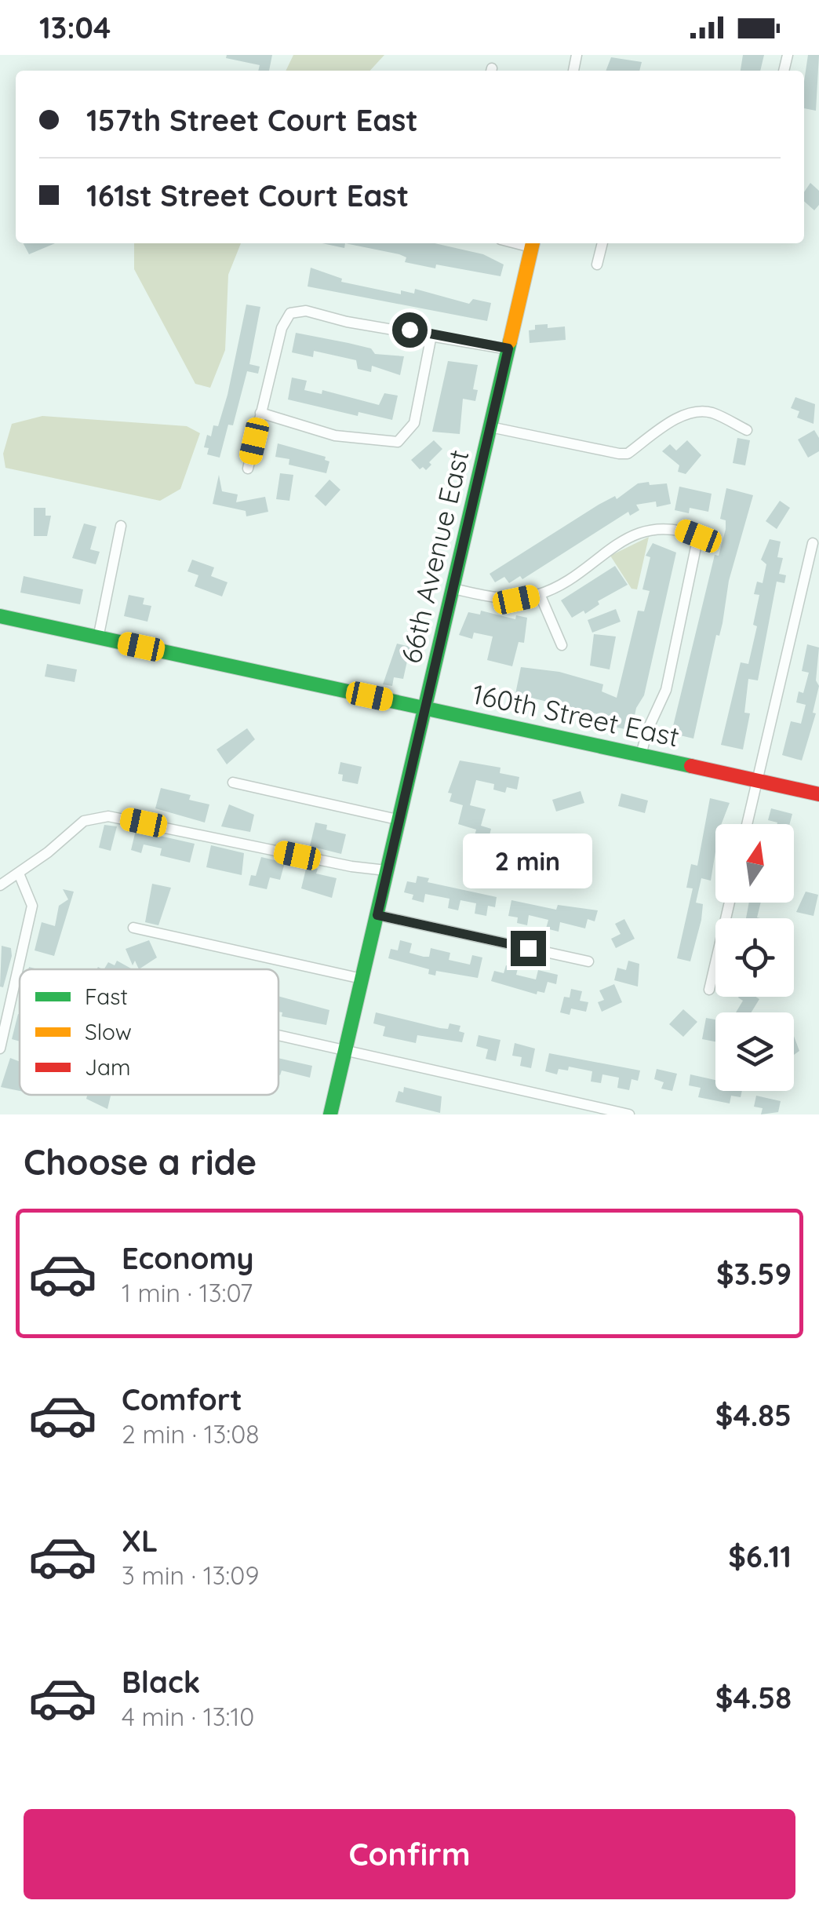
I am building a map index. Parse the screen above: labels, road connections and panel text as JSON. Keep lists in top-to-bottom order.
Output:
{
  "streets": {
    "street": ["66th Avenue East", "160th Street East"]
  },
  "crossings": [
    ["66th Avenue East", "160th Street East"]
  ],
  "legend": ["Fast", "Slow", "Jam"],
  "north": "top",
  "page": {
    "status": "13:04",
    "banner": ["157th Street Court East", "161st Street Court East"],
    "bubble": "2 min",
    "heading": "Choose a ride",
    "list": [
      {
        "name": "Economy",
        "note": "1 min · 13:07",
        "value": "$3.59"
      },
      {
        "name": "Comfort",
        "note": "2 min · 13:08",
        "value": "$4.85"
      },
      {
        "name": "XL",
        "note": "3 min · 13:09",
        "value": "$6.11"
      },
      {
        "name": "Black",
        "note": "4 min · 13:10",
        "value": "$4.58"
      }
    ],
    "buttons": "Confirm"
  }
}
